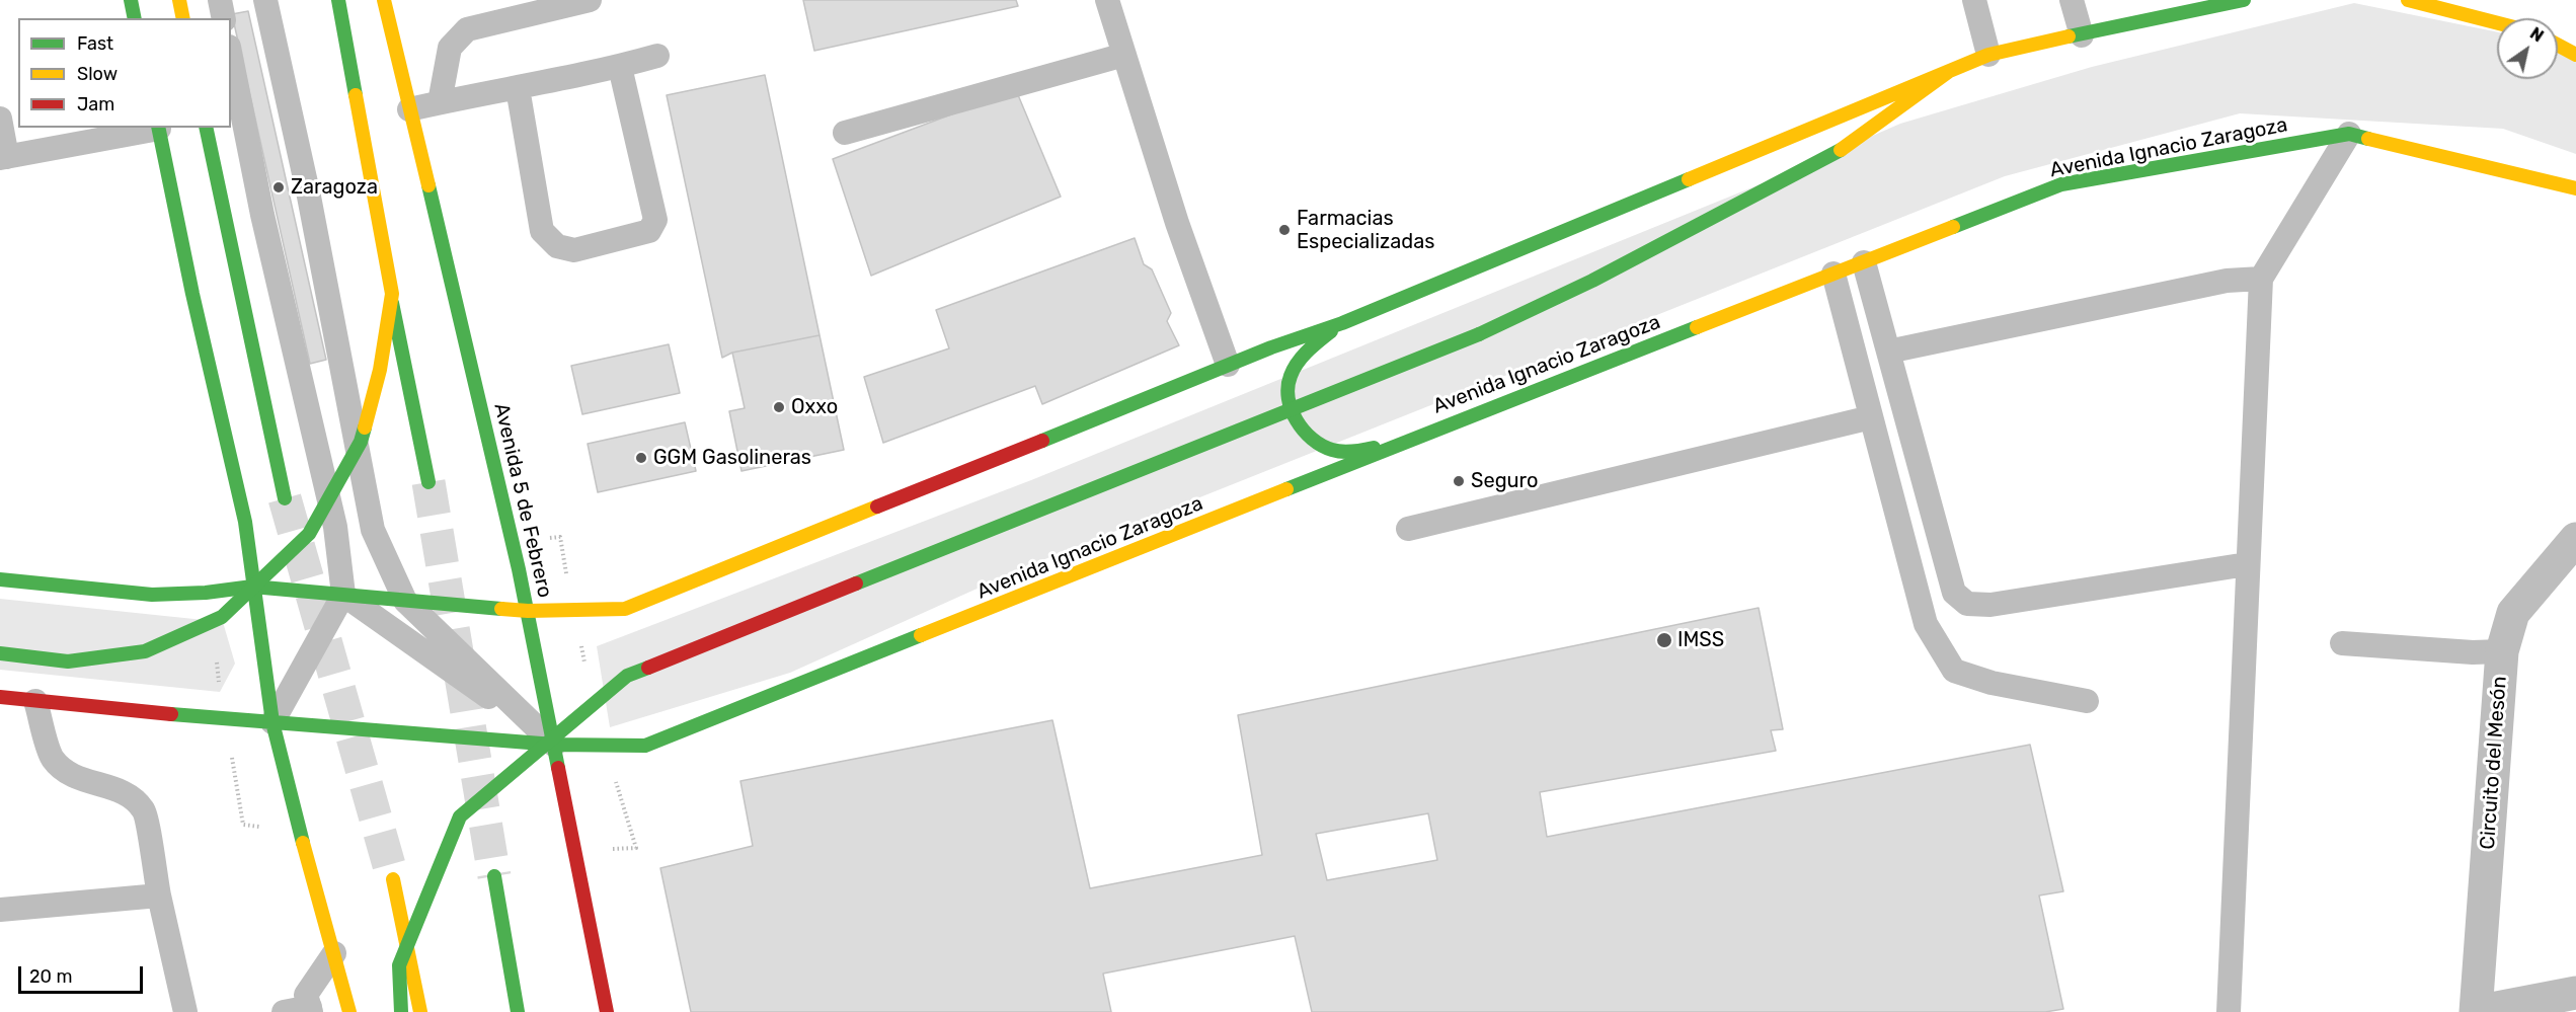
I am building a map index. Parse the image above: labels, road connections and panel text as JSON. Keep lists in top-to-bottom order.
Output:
{
  "streets": {
    "main road": ["Avenida Ignacio Zaragoza", "Avenida 5 de Febrero"],
    "street": ["Circuito del Mesón"]
  },
  "crossings": [
    ["Avenida Ignacio Zaragoza", "Avenida 5 de Febrero"]
  ],
  "places": [
    "Zaragoza",
    "Farmacias Especializadas",
    "Oxxo",
    "GGM Gasolineras",
    "Seguro",
    "IMSS"
  ],
  "legend": ["Fast", "Slow", "Jam"],
  "scale_bar": "20 m",
  "north": "top right"
}
